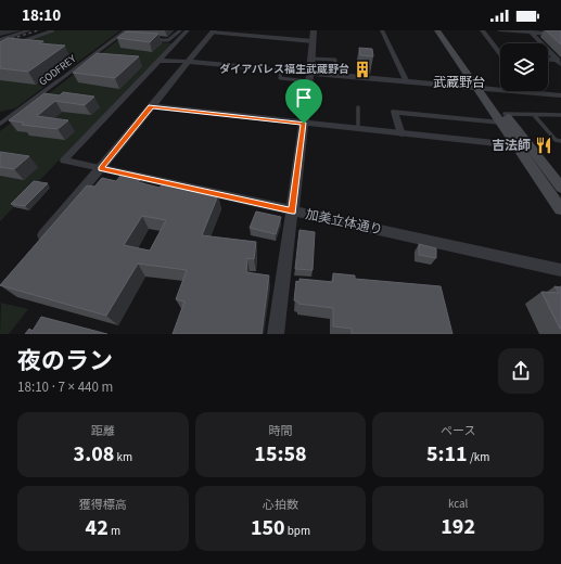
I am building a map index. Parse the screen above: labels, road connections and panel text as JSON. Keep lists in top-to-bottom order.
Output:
{
  "streets": {
    "street": ["加美立体通り"],
    "lane": ["GODFREY"]
  },
  "districts": ["武蔵野台"],
  "places": {
    "building": ["ダイアパレス福生武蔵野台"],
    "restaurant": ["吉法師"]
  },
  "page": {
    "status": "18:10",
    "heading": ["夜のラン", "18:10 · 7 × 440 m"],
    "stats": [
      ["距離", "3.08 km"],
      ["時間", "15:58"],
      ["ペース", "5:11 /km"],
      ["獲得標高", "42 m"],
      ["心拍数", "150 bpm"],
      ["kcal", "192"]
    ]
  }
}
